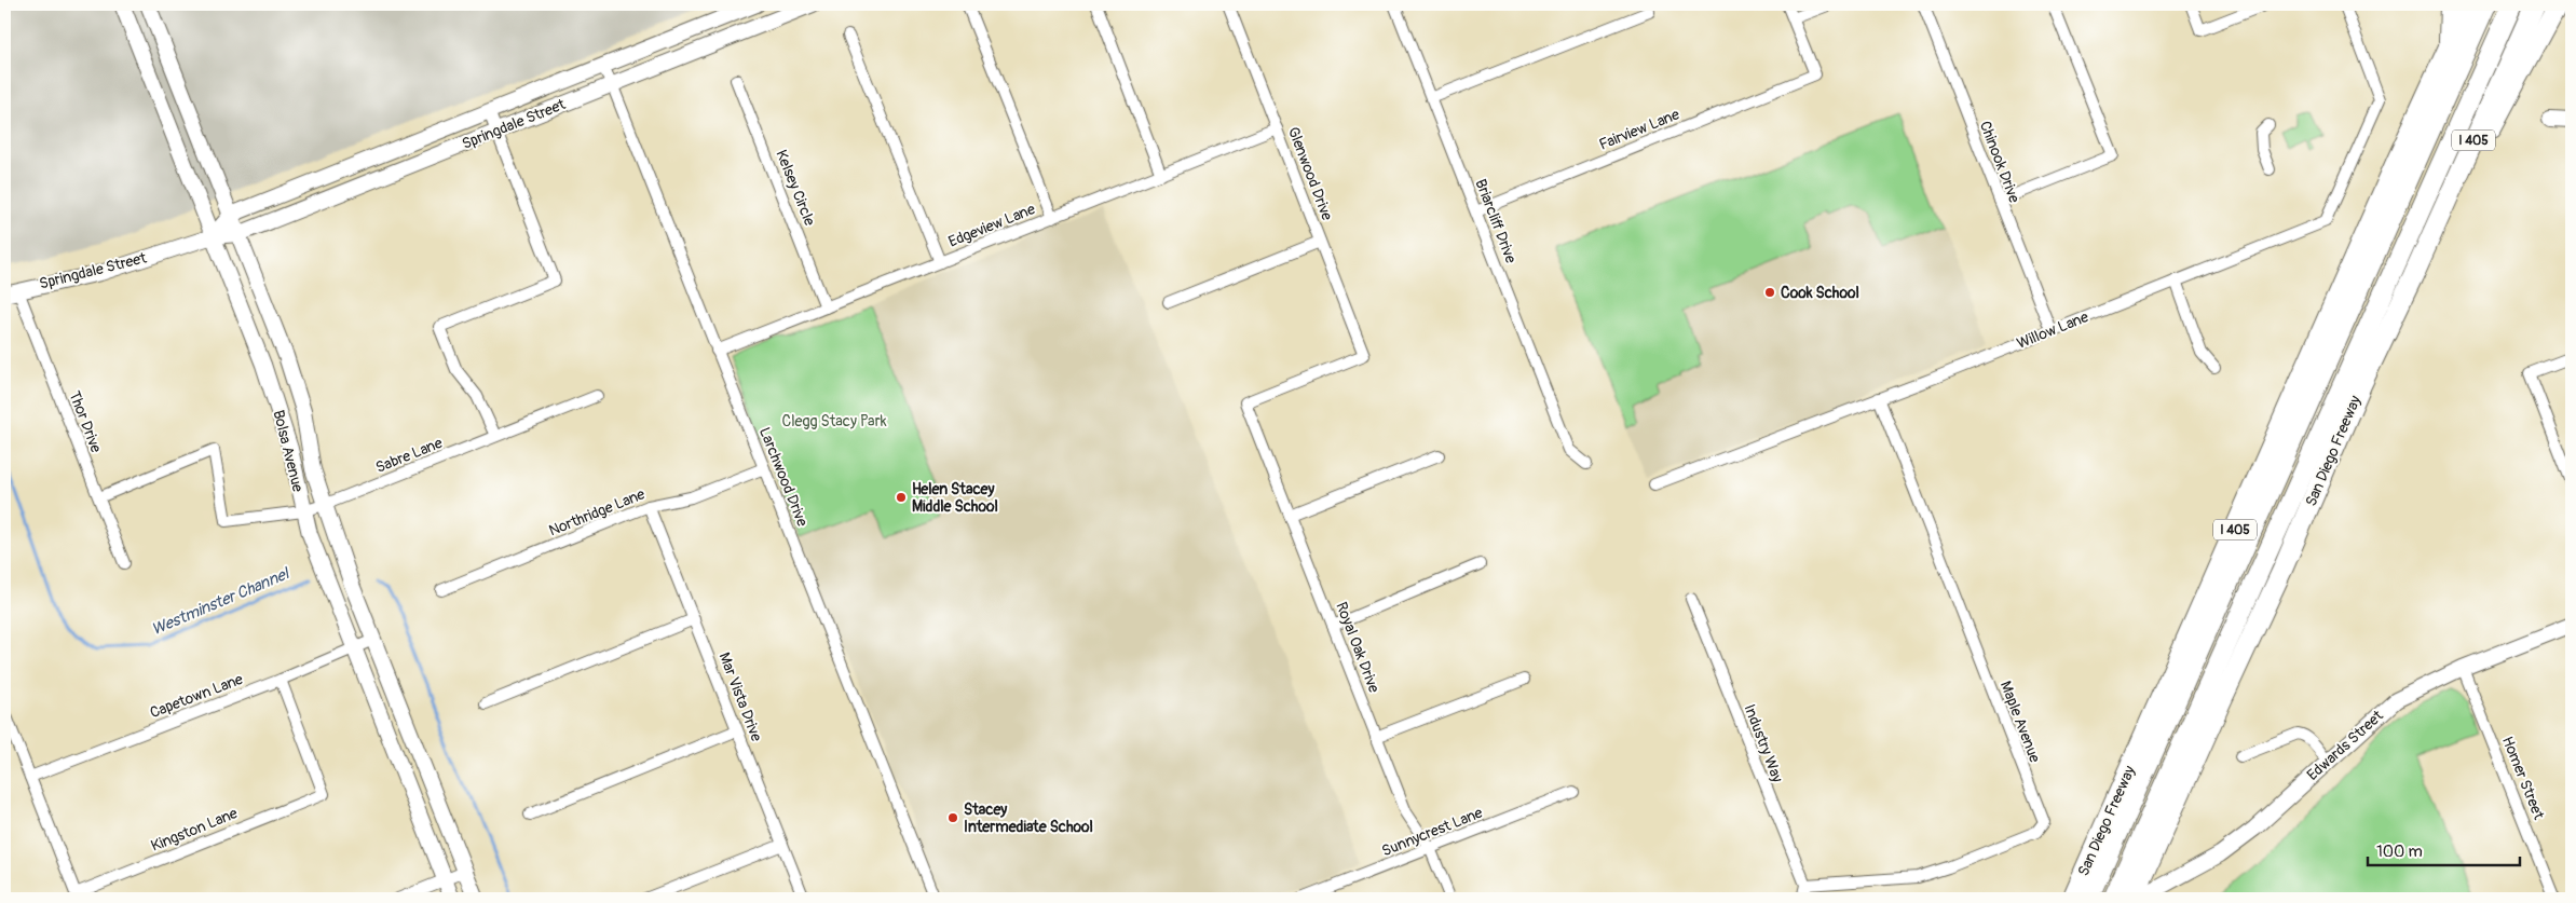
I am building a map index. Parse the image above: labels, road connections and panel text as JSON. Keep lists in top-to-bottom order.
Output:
{
  "streets": {
    "highway": ["I 405", "San Diego Freeway"],
    "main road": ["Springdale Street", "Bolsa Avenue", "Edwards Street"],
    "street": [
      "Fairview Lane",
      "Chinook Drive",
      "Glenwood Drive",
      "Kelsey Circle",
      "Briarcliff Drive",
      "Edgeview Lane",
      "Willow Lane",
      "Thor Drive",
      "Sabre Lane",
      "Larchwood Drive",
      "Northridge Lane",
      "Royal Oak Drive",
      "Capetown Lane",
      "Mar Vista Drive",
      "Maple Avenue",
      "Industry Way",
      "Homer Street",
      "Kingston Lane",
      "Sunnycrest Lane"
    ]
  },
  "crossings": [
    ["Springdale Street", "Thor Drive"],
    ["Springdale Street", "Bolsa Avenue"],
    ["Springdale Street", "Larchwood Drive"],
    ["Fairview Lane", "Briarcliff Drive"],
    ["Chinook Drive", "Willow Lane"],
    ["Glenwood Drive", "Edgeview Lane"],
    ["Glenwood Drive", "Royal Oak Drive"],
    ["Kelsey Circle", "Edgeview Lane"],
    ["Edgeview Lane", "Larchwood Drive"],
    ["Willow Lane", "Maple Avenue"],
    ["Thor Drive", "Sabre Lane"],
    ["Bolsa Avenue", "Sabre Lane"],
    ["Bolsa Avenue", "Capetown Lane"],
    ["Larchwood Drive", "Northridge Lane"],
    ["Northridge Lane", "Mar Vista Drive"],
    ["Royal Oak Drive", "Sunnycrest Lane"],
    ["Capetown Lane", "Kingston Lane"],
    ["Maple Avenue", "Industry Way"],
    ["Edwards Street", "Homer Street"]
  ],
  "water": ["Westminster Channel"],
  "parks": ["Clegg Stacy Park"],
  "places": ["Cook School", "Helen Stacey Middle School", "Stacey Intermediate School"],
  "scale_bar": "100 m"
}
